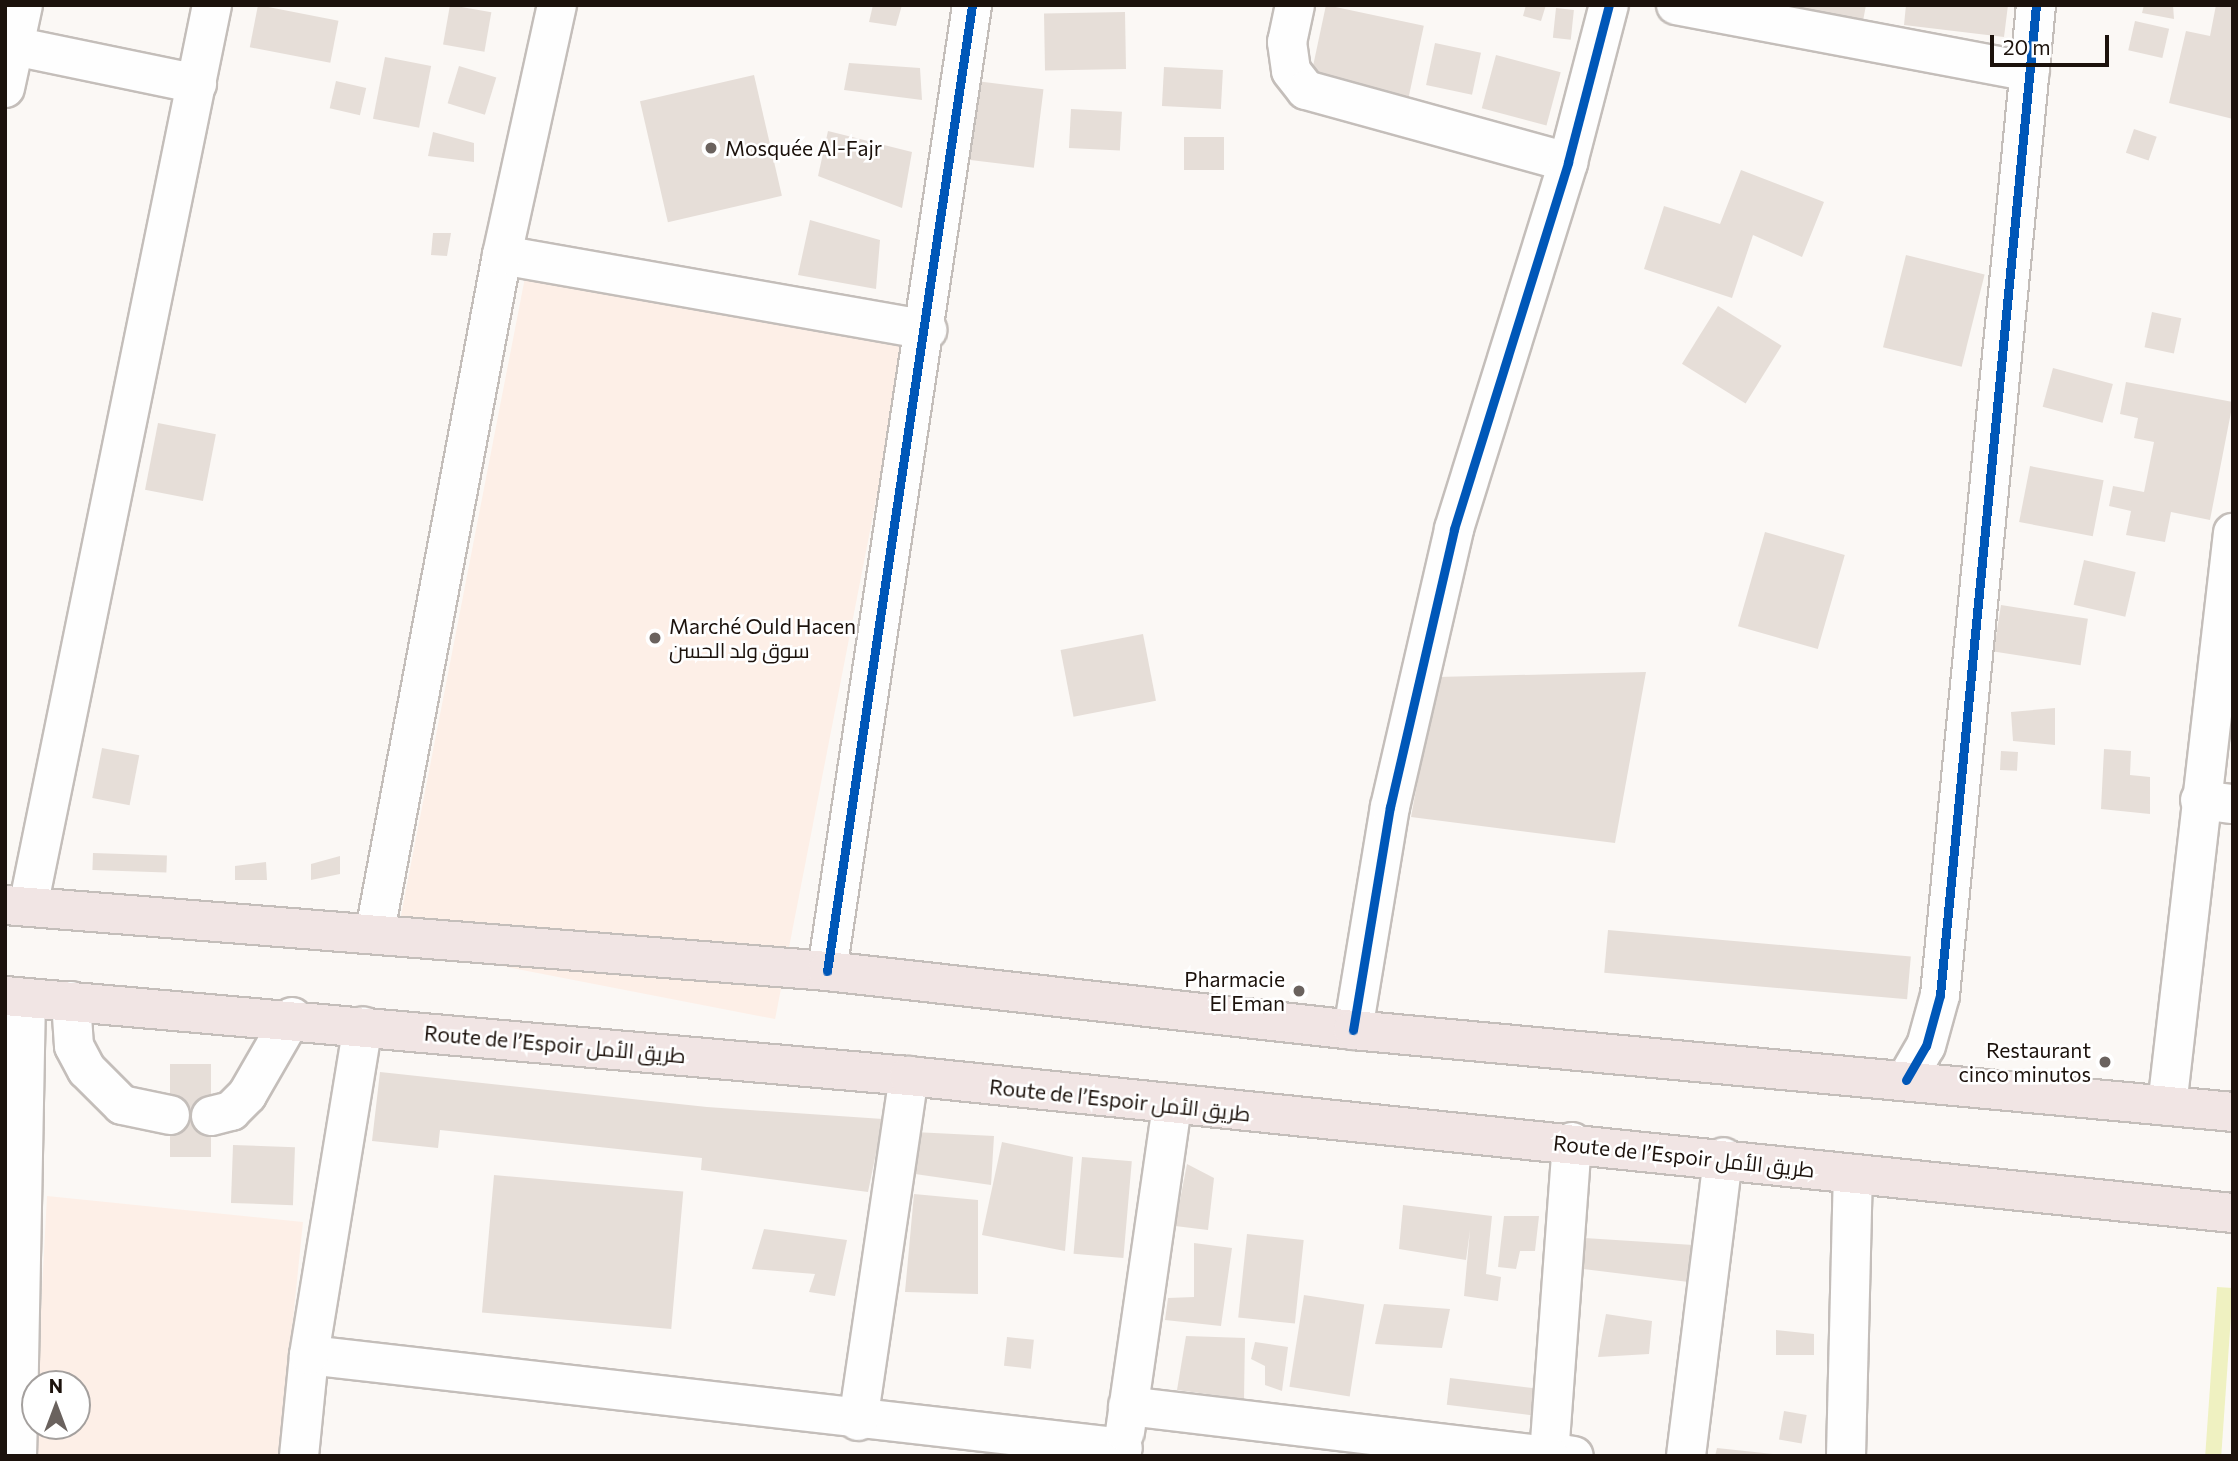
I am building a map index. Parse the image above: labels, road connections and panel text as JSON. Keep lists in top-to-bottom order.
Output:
{
  "streets": {
    "highway": ["Route de l’Espoir طريق الأمل"]
  },
  "places": [
    "Mosquée Al-Fajr",
    "Marché Ould Hacen سوق ولد الحسن",
    "Pharmacie El Eman",
    "Restaurant cinco minutos"
  ],
  "scale_bar": "20 m",
  "north": "top"
}
